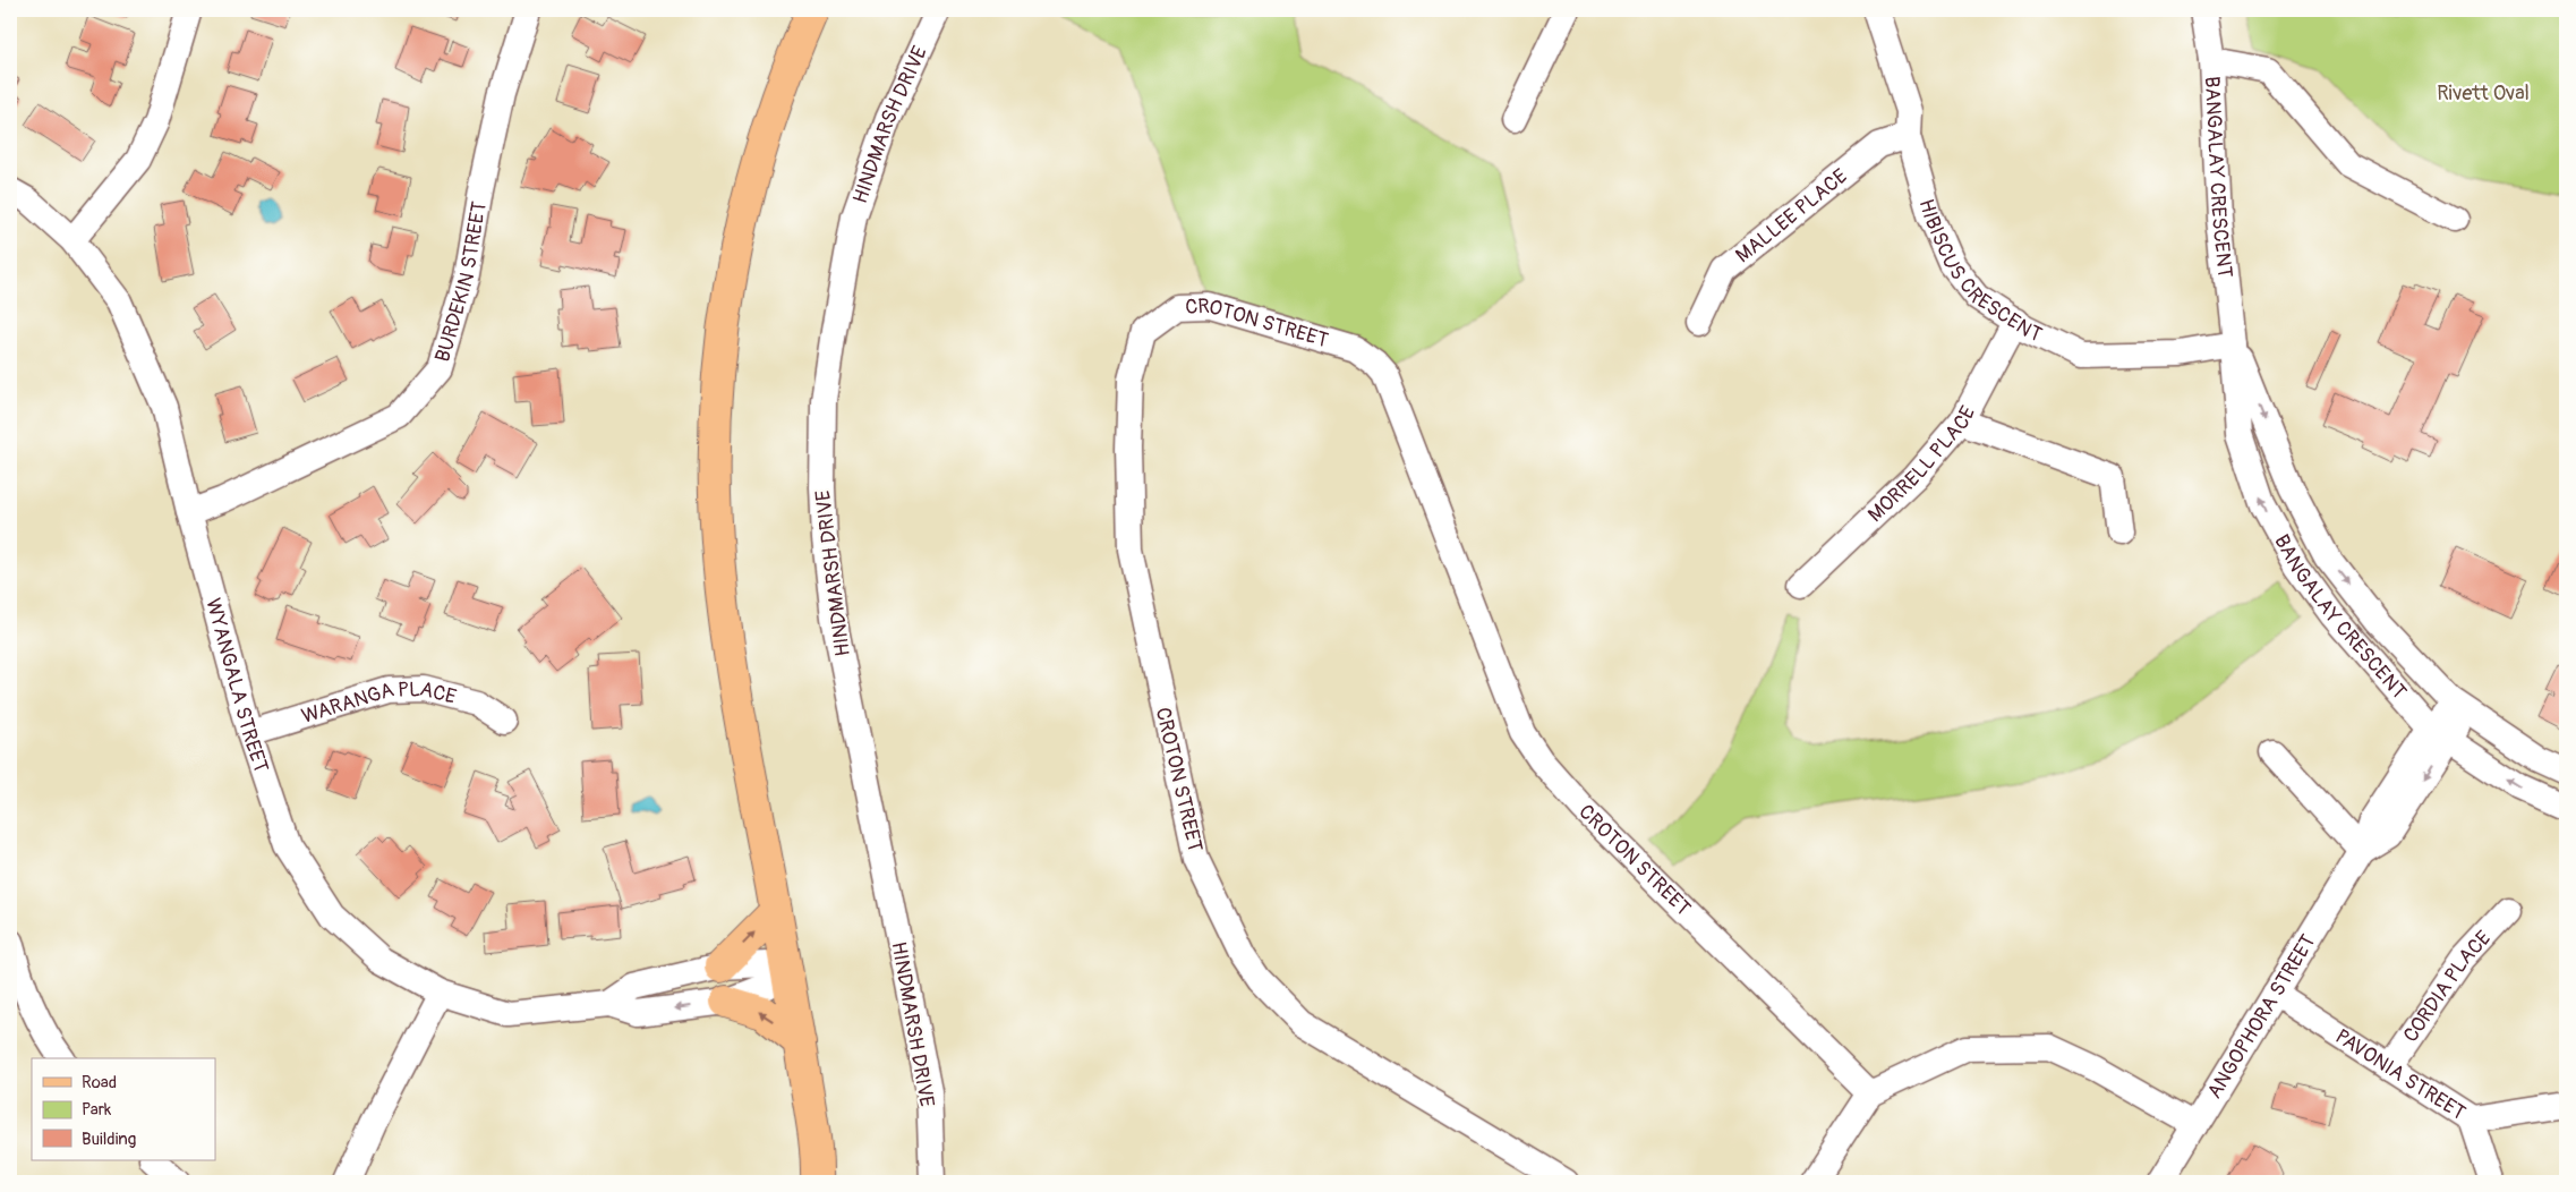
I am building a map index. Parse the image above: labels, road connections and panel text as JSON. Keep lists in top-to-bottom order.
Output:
{
  "streets": {
    "street": [
      "HINDMARSH DRIVE",
      "BANGALAY CRESCENT",
      "MALLEE PLACE",
      "HIBISCUS CRESCENT",
      "BURDEKIN STREET",
      "CROTON STREET",
      "MORRELL PLACE",
      "WYANGALA STREET",
      "WARANGA PLACE",
      "CORDIA PLACE",
      "ANGOPHORA STREET",
      "PAVONIA STREET"
    ]
  },
  "crossings": [
    ["BANGALAY CRESCENT", "HIBISCUS CRESCENT"],
    ["BANGALAY CRESCENT", "ANGOPHORA STREET"],
    ["MALLEE PLACE", "HIBISCUS CRESCENT"],
    ["HIBISCUS CRESCENT", "MORRELL PLACE"],
    ["BURDEKIN STREET", "WYANGALA STREET"],
    ["WYANGALA STREET", "WARANGA PLACE"],
    ["CORDIA PLACE", "PAVONIA STREET"],
    ["ANGOPHORA STREET", "PAVONIA STREET"]
  ],
  "parks": ["Rivett Oval"],
  "legend": ["Road", "Park", "Building"]
}
